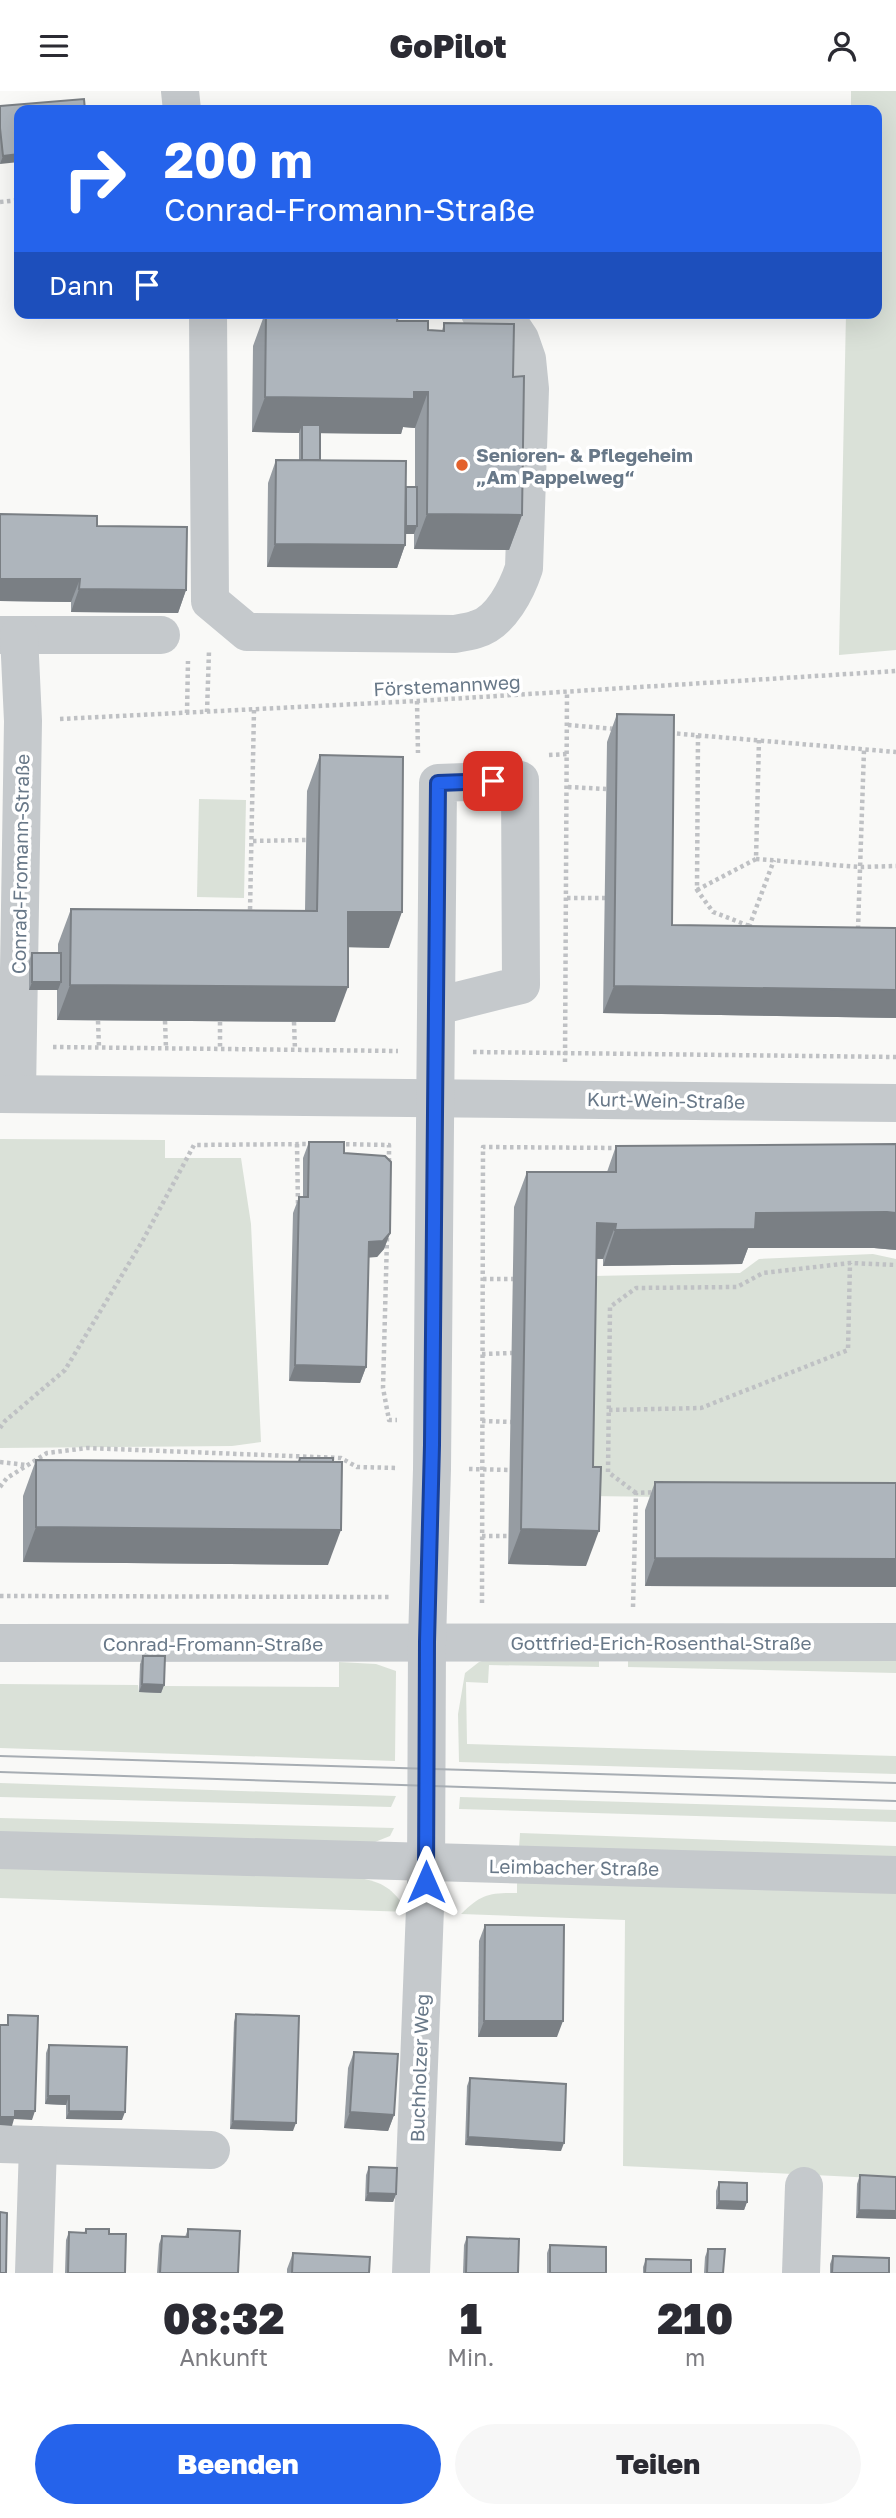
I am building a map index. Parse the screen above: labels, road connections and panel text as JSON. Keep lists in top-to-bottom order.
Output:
{
  "streets": {
    "street": [
      "Conrad-Fromann-Straße",
      "Kurt-Wein-Straße",
      "Gottfried-Erich-Rosenthal-Straße",
      "Leimbacher Straße",
      "Buchholzer Weg"
    ],
    "path": ["Förstemannweg"]
  },
  "crossings": [
    ["Förstemannweg", "Conrad-Fromann-Straße"],
    ["Conrad-Fromann-Straße", "Kurt-Wein-Straße"],
    ["Conrad-Fromann-Straße", "Gottfried-Erich-Rosenthal-Straße"],
    ["Leimbacher Straße", "Buchholzer Weg"]
  ],
  "places": ["Senioren- & Pflegeheim „Am Pappelweg“"],
  "page": {
    "header": "GoPilot",
    "turn": ["200 m", "Conrad-Fromann-Straße"],
    "then": "Dann",
    "eta": [
      "08:32",
      "Ankunft",
      "1",
      "Min.",
      "210",
      "m"
    ],
    "buttons": ["Beenden", "Teilen"]
  }
}
